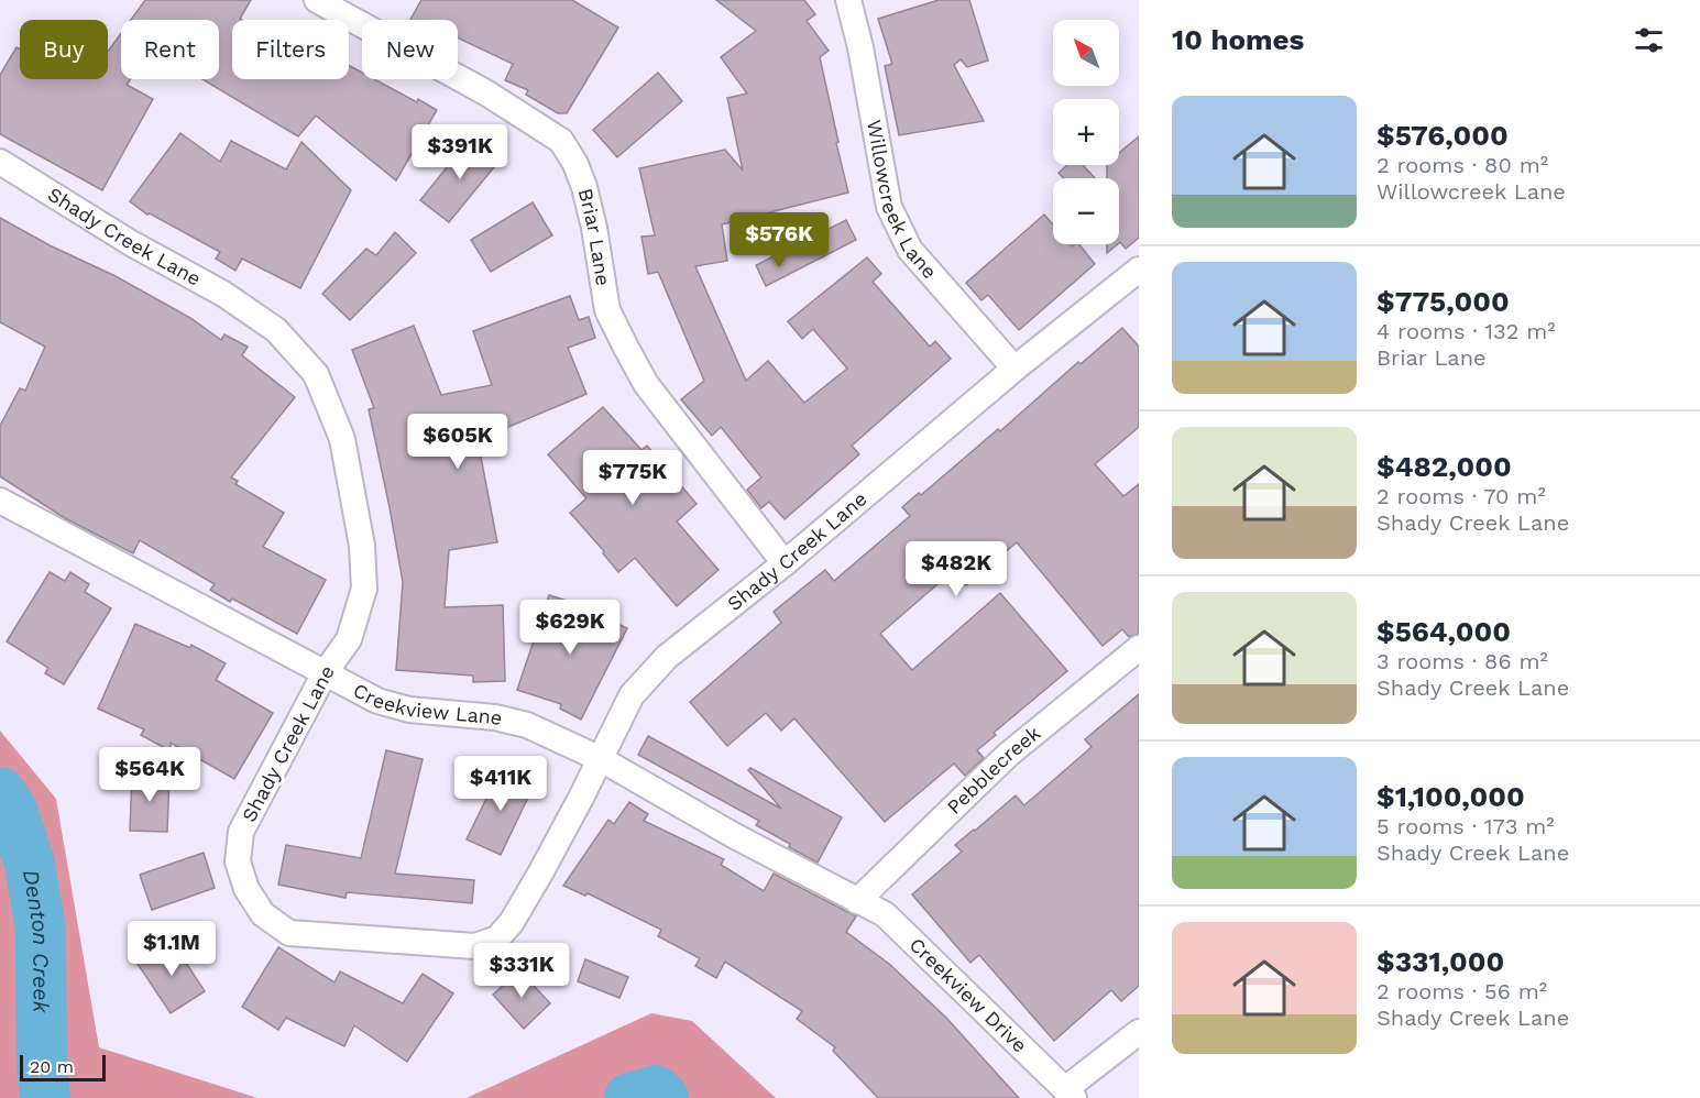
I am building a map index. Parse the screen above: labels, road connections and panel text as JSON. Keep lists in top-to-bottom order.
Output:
{
  "streets": {
    "street": [
      "Willowcreek Lane",
      "Shady Creek Lane",
      "Briar Lane",
      "Creekview Lane",
      "Pebblecreek",
      "Creekview Drive"
    ]
  },
  "crossings": [
    ["Willowcreek Lane", "Shady Creek Lane"],
    ["Shady Creek Lane", "Briar Lane"],
    ["Shady Creek Lane", "Creekview Lane"],
    ["Creekview Lane", "Pebblecreek"],
    ["Creekview Lane", "Creekview Drive"],
    ["Pebblecreek", "Creekview Drive"]
  ],
  "water": ["Denton Creek"],
  "scale_bar": "20 m",
  "north": "top left",
  "page": {
    "heading": "10 homes",
    "map_buttons": ["+", "−"],
    "chip": [
      "Buy",
      "Rent",
      "Filters",
      "New"
    ],
    "list": [
      {
        "name": "$576,000",
        "note": "2 rooms · 80 m² · Willowcreek Lane"
      },
      {
        "name": "$775,000",
        "note": "4 rooms · 132 m² · Briar Lane"
      },
      {
        "name": "$482,000",
        "note": "2 rooms · 70 m² · Shady Creek Lane"
      },
      {
        "name": "$564,000",
        "note": "3 rooms · 86 m² · Shady Creek Lane"
      },
      {
        "name": "$1,100,000",
        "note": "5 rooms · 173 m² · Shady Creek Lane"
      },
      {
        "name": "$331,000",
        "note": "2 rooms · 56 m² · Shady Creek Lane"
      }
    ],
    "price": [
      "$391K",
      "$576K",
      "$605K",
      "$775K",
      "$482K",
      "$629K",
      "$564K",
      "$411K",
      "$1.1M",
      "$331K"
    ],
    "scale": "20 m"
  }
}
